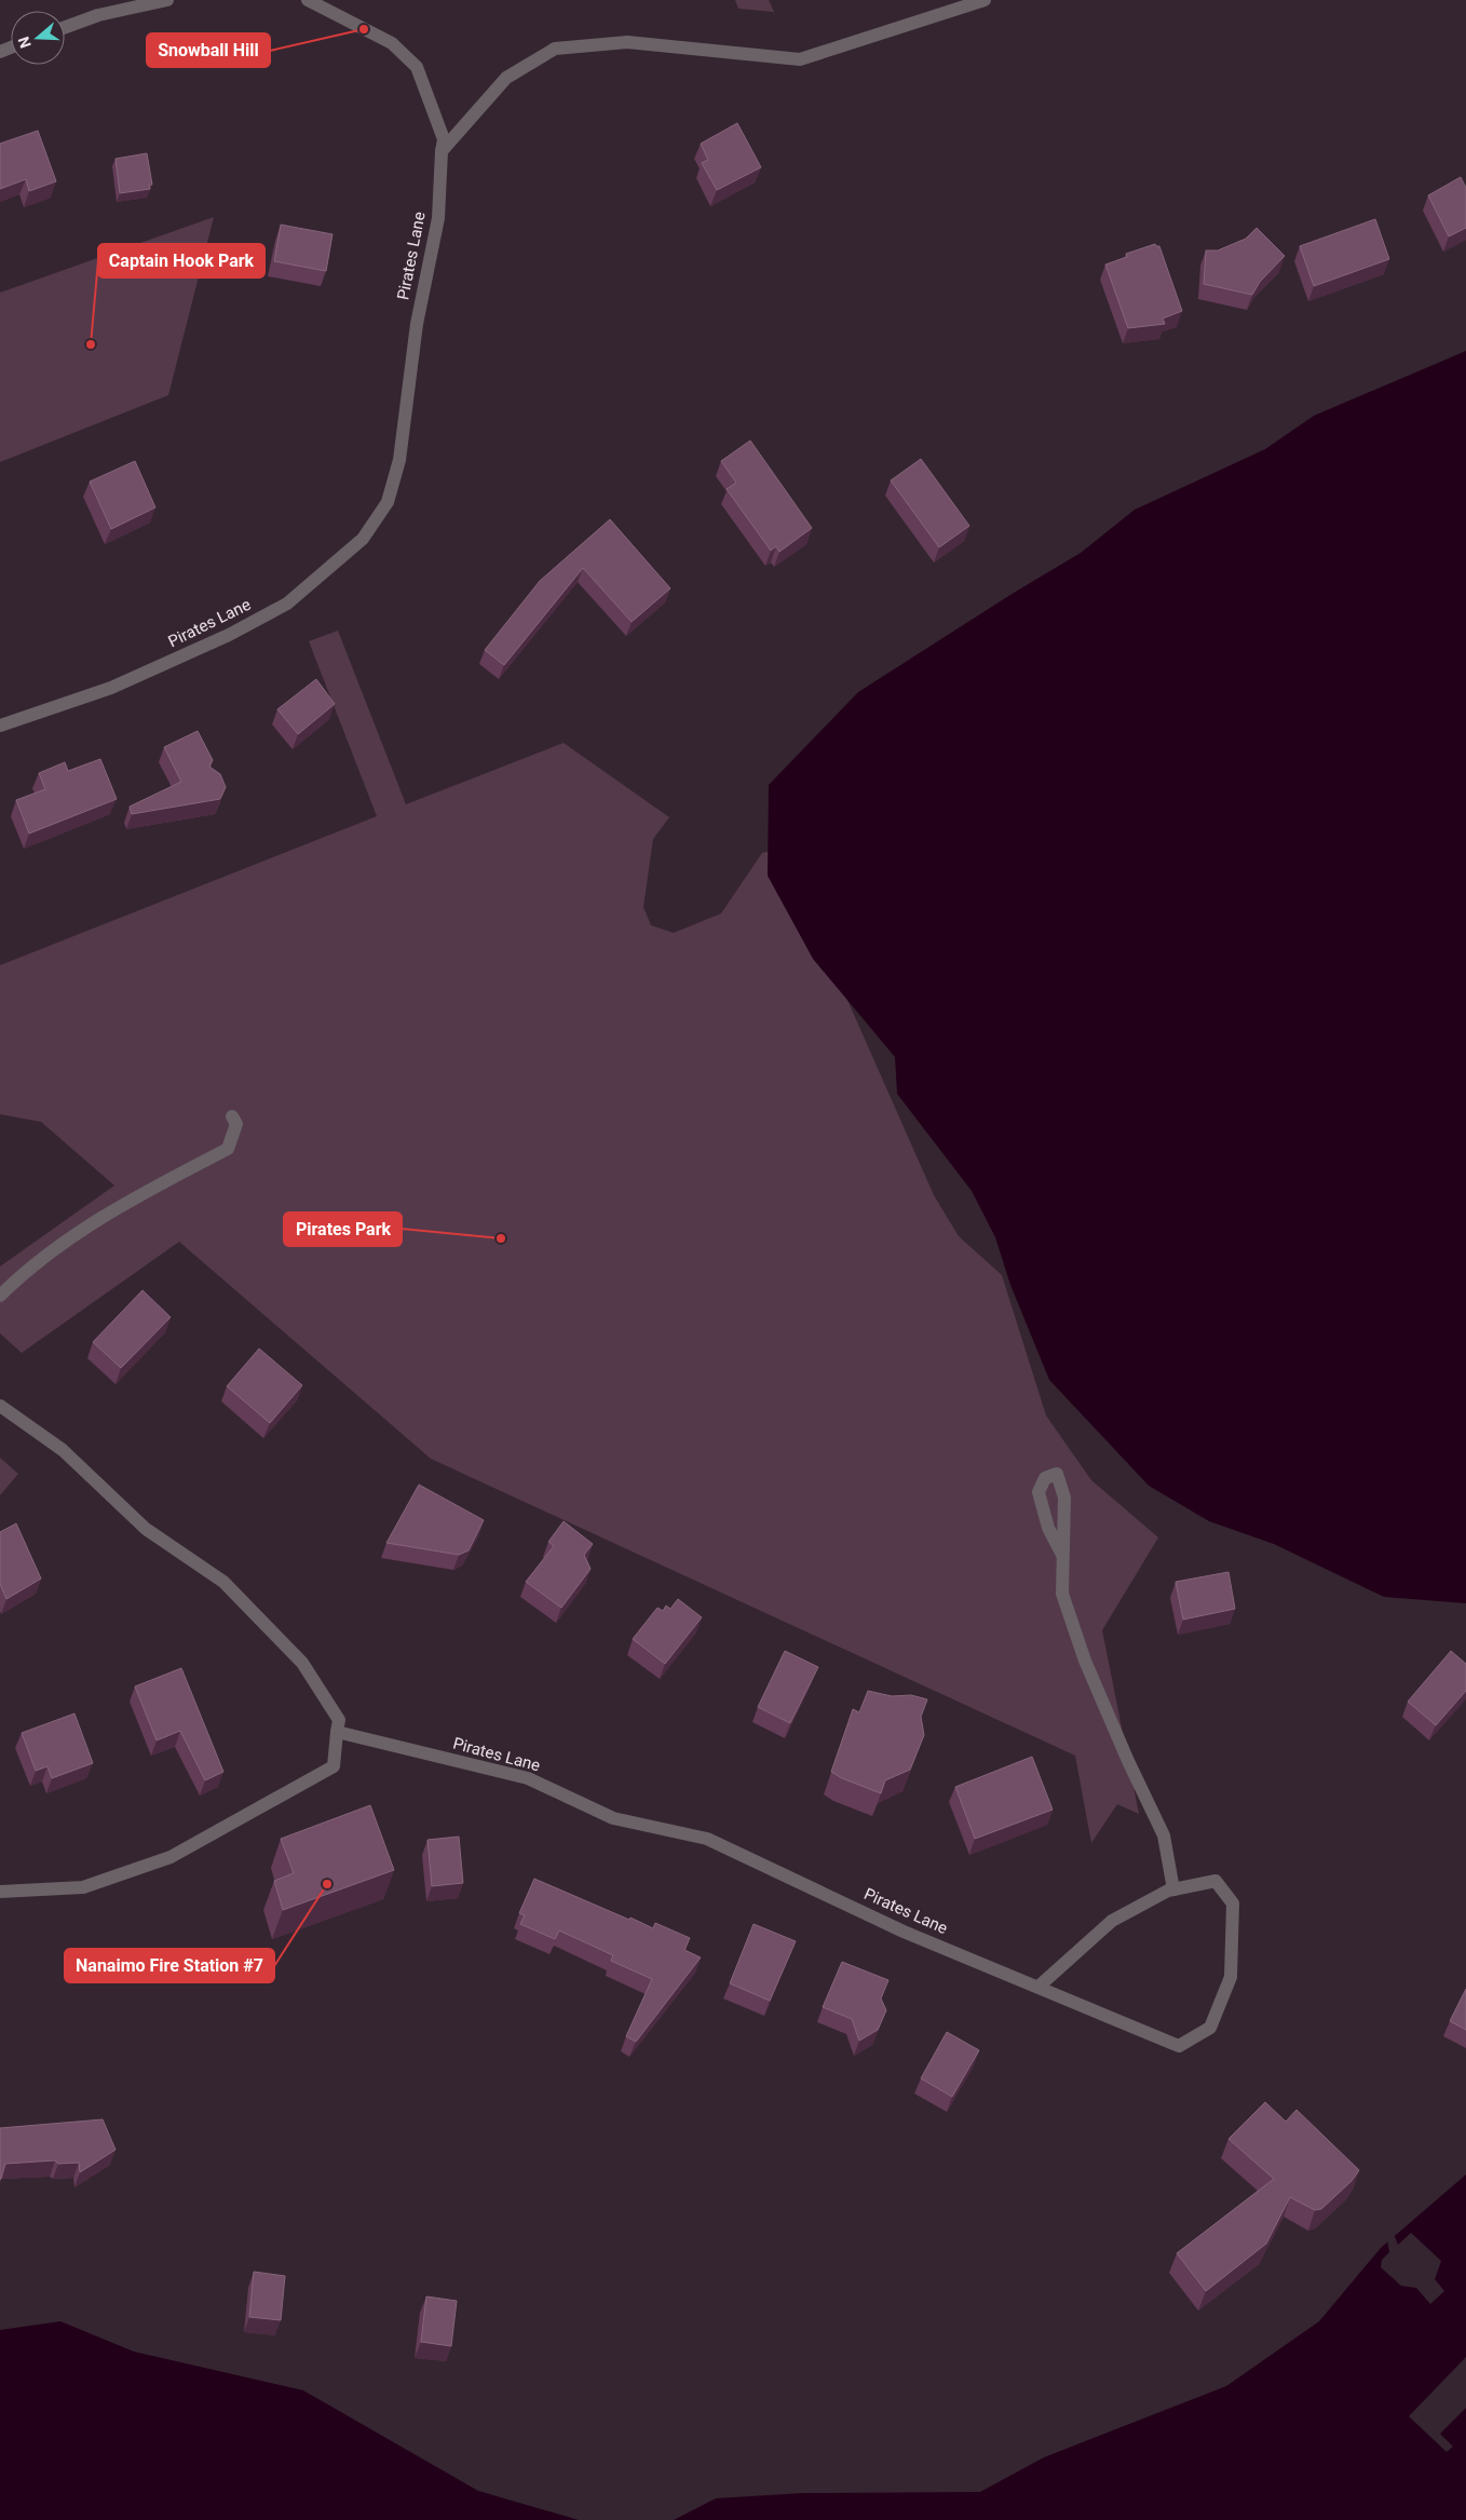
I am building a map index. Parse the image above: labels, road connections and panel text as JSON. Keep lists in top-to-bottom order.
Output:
{
  "streets": {
    "street": ["Pirates Lane"]
  },
  "places": [
    "Snowball Hill",
    "Captain Hook Park",
    "Pirates Park",
    "Nanaimo Fire Station #7"
  ],
  "north": "left"
}
